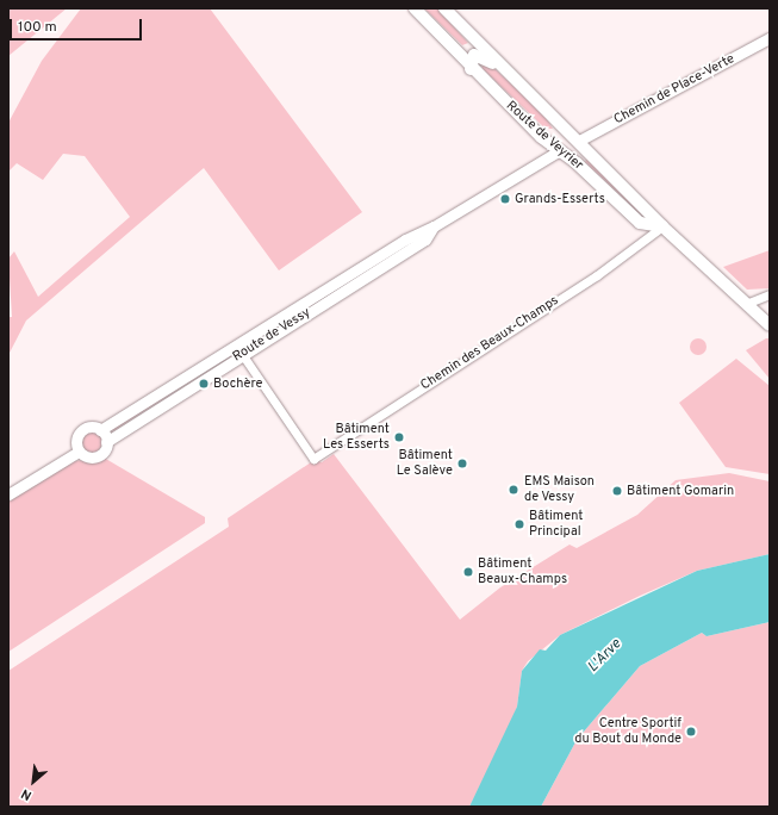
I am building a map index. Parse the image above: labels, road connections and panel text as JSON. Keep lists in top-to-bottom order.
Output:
{
  "streets": {
    "main road": ["Route de Veyrier"],
    "street": ["Chemin de Place-Verte", "Route de Vessy", "Chemin des Beaux-Champs"]
  },
  "crossings": [
    ["Chemin de Place-Verte", "Route de Veyrier"],
    ["Route de Veyrier", "Route de Vessy"],
    ["Route de Veyrier", "Chemin des Beaux-Champs"],
    ["Route de Vessy", "Chemin des Beaux-Champs"]
  ],
  "water": ["L'Arve"],
  "places": [
    "Grands-Esserts",
    "Bochère",
    "Bâtiment Les Esserts",
    "Bâtiment Le Salève",
    "EMS Maison de Vessy",
    "Bâtiment Gomarin",
    "Bâtiment Principal",
    "Bâtiment Beaux-Champs",
    "Centre Sportif du Bout du Monde"
  ],
  "scale_bar": "100 m",
  "north": "bottom left"
}
